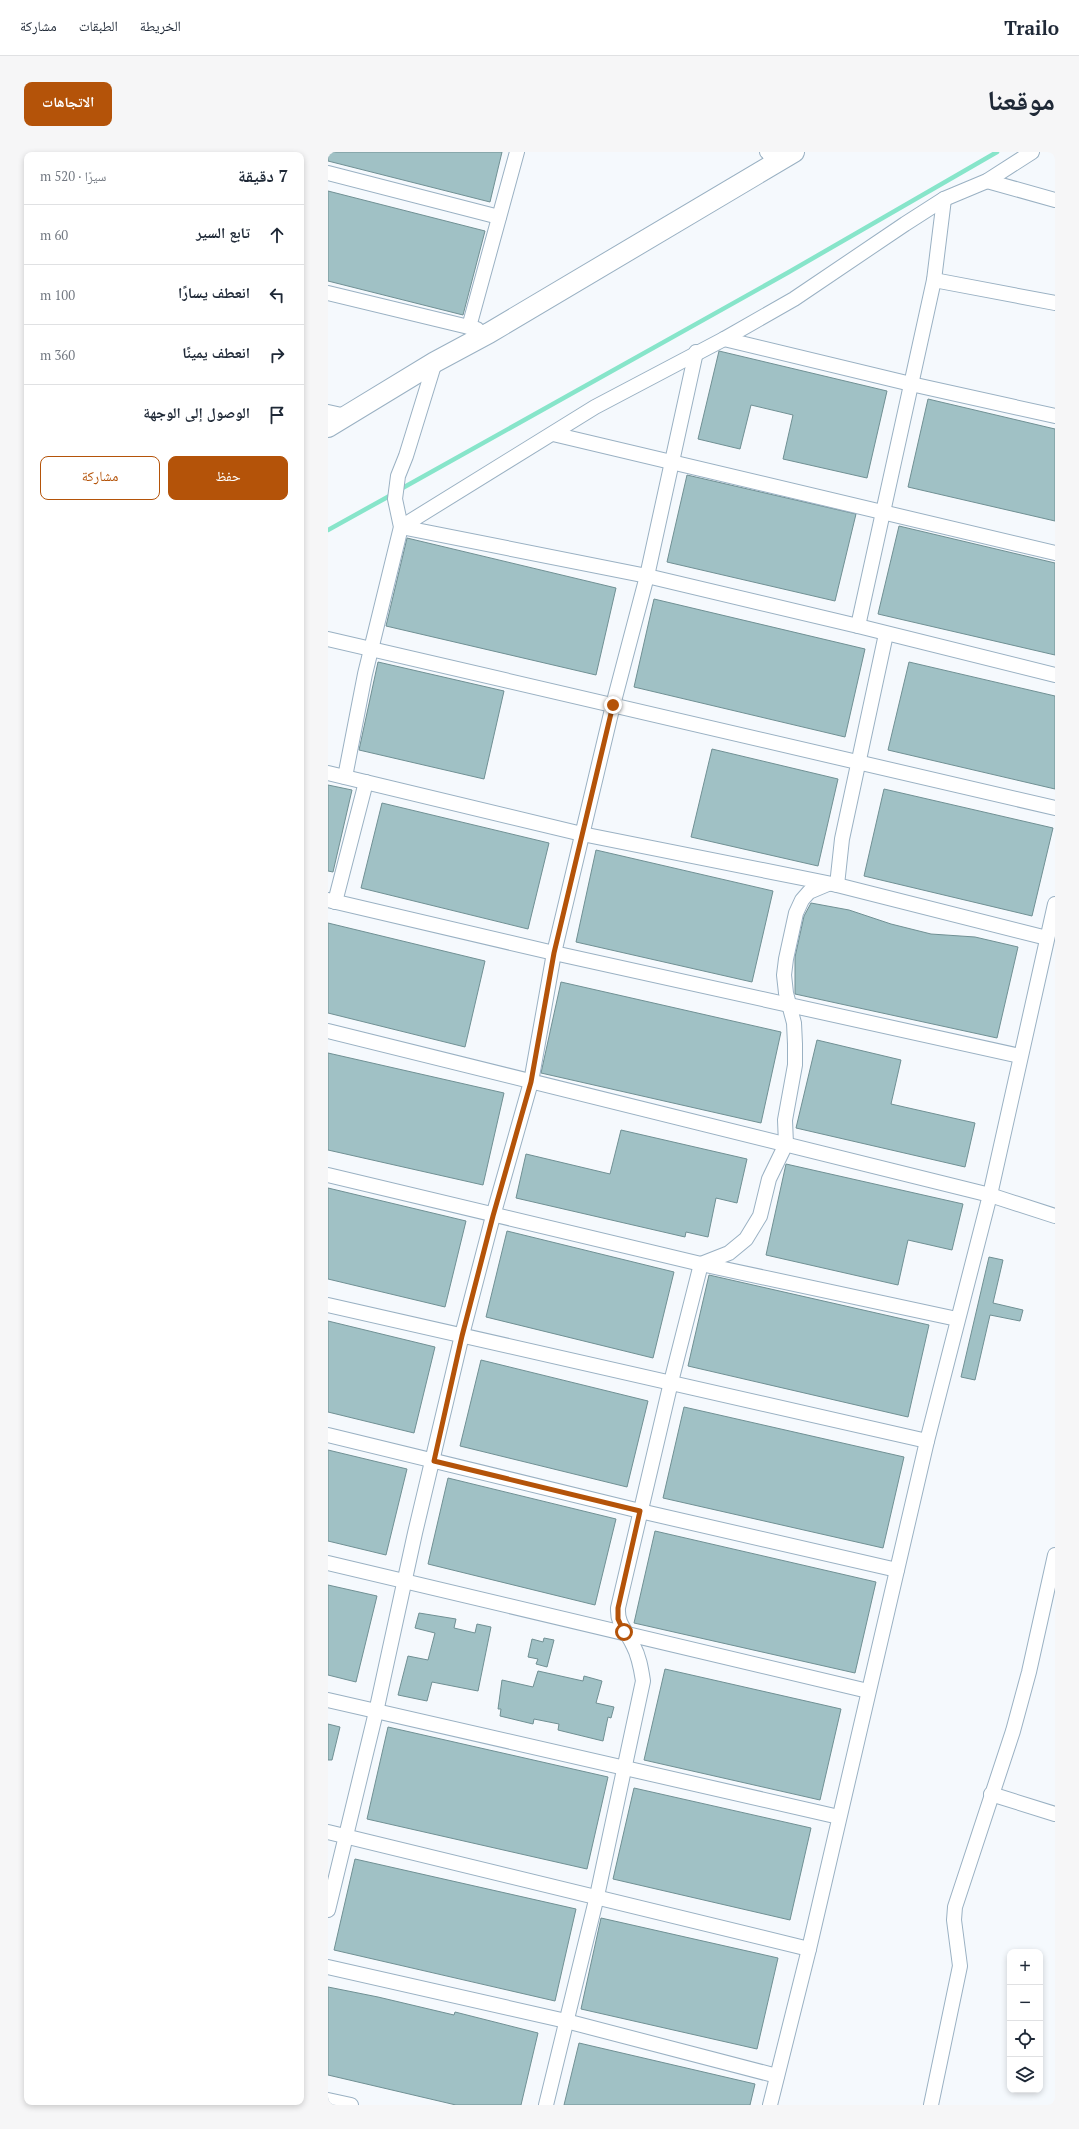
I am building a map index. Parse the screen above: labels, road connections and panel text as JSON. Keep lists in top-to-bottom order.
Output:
{
  "page": {
    "header": "Trailo",
    "nav": ["الخريطة", "الطبقات", "مشاركة"],
    "title": "موقعنا",
    "buttons": [
      "الاتجاهات",
      ["حفظ", "مشاركة"]
    ],
    "heading": ["7 دقيقة", "سيرًا · 520 m"],
    "list": [
      ["تابع السير", "60 m"],
      ["انعطف يسارًا", "100 m"],
      ["انعطف يمينًا", "360 m"],
      "الوصول إلى الوجهة"
    ],
    "map_buttons": ["+", "−"]
  }
}
